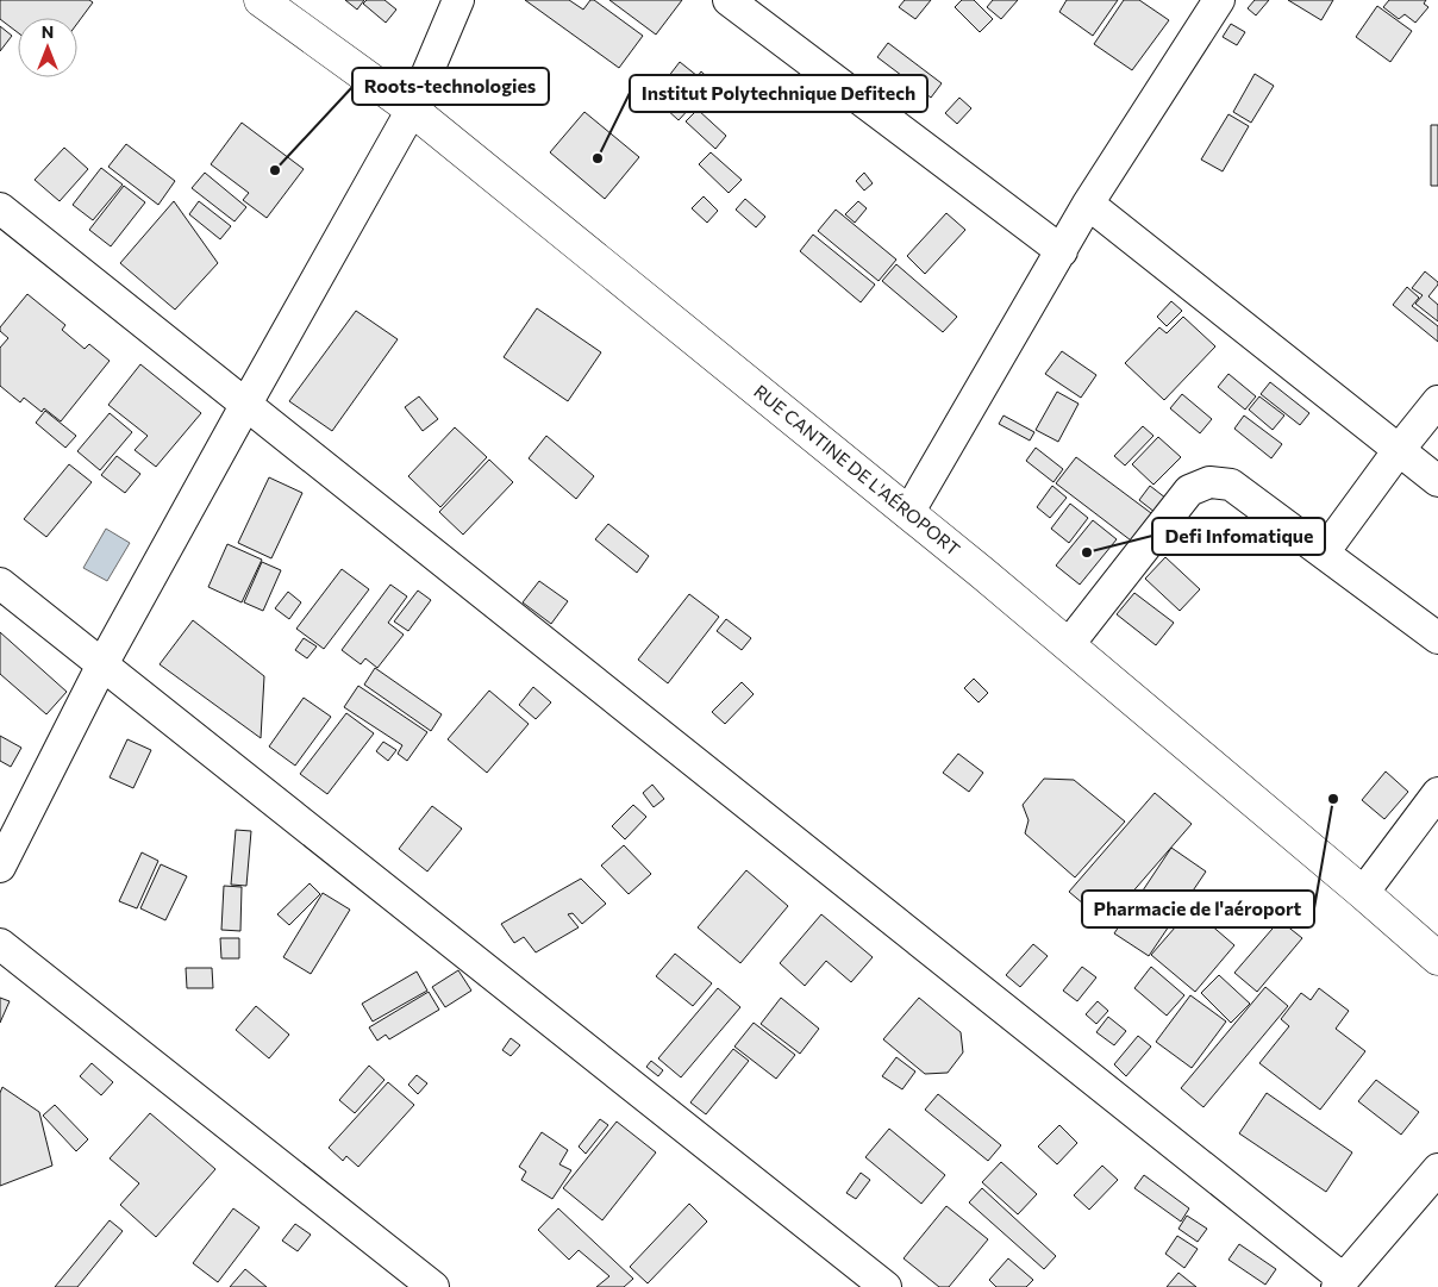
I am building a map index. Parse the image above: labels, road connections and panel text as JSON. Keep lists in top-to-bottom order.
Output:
{
  "streets": {
    "main road": ["RUE CANTINE DE L'AÉROPORT"]
  },
  "places": [
    "Institut Polytechnique Defitech",
    "Roots-technologies",
    "Defi Infomatique",
    "Pharmacie de l'aéroport"
  ],
  "north": "top"
}
